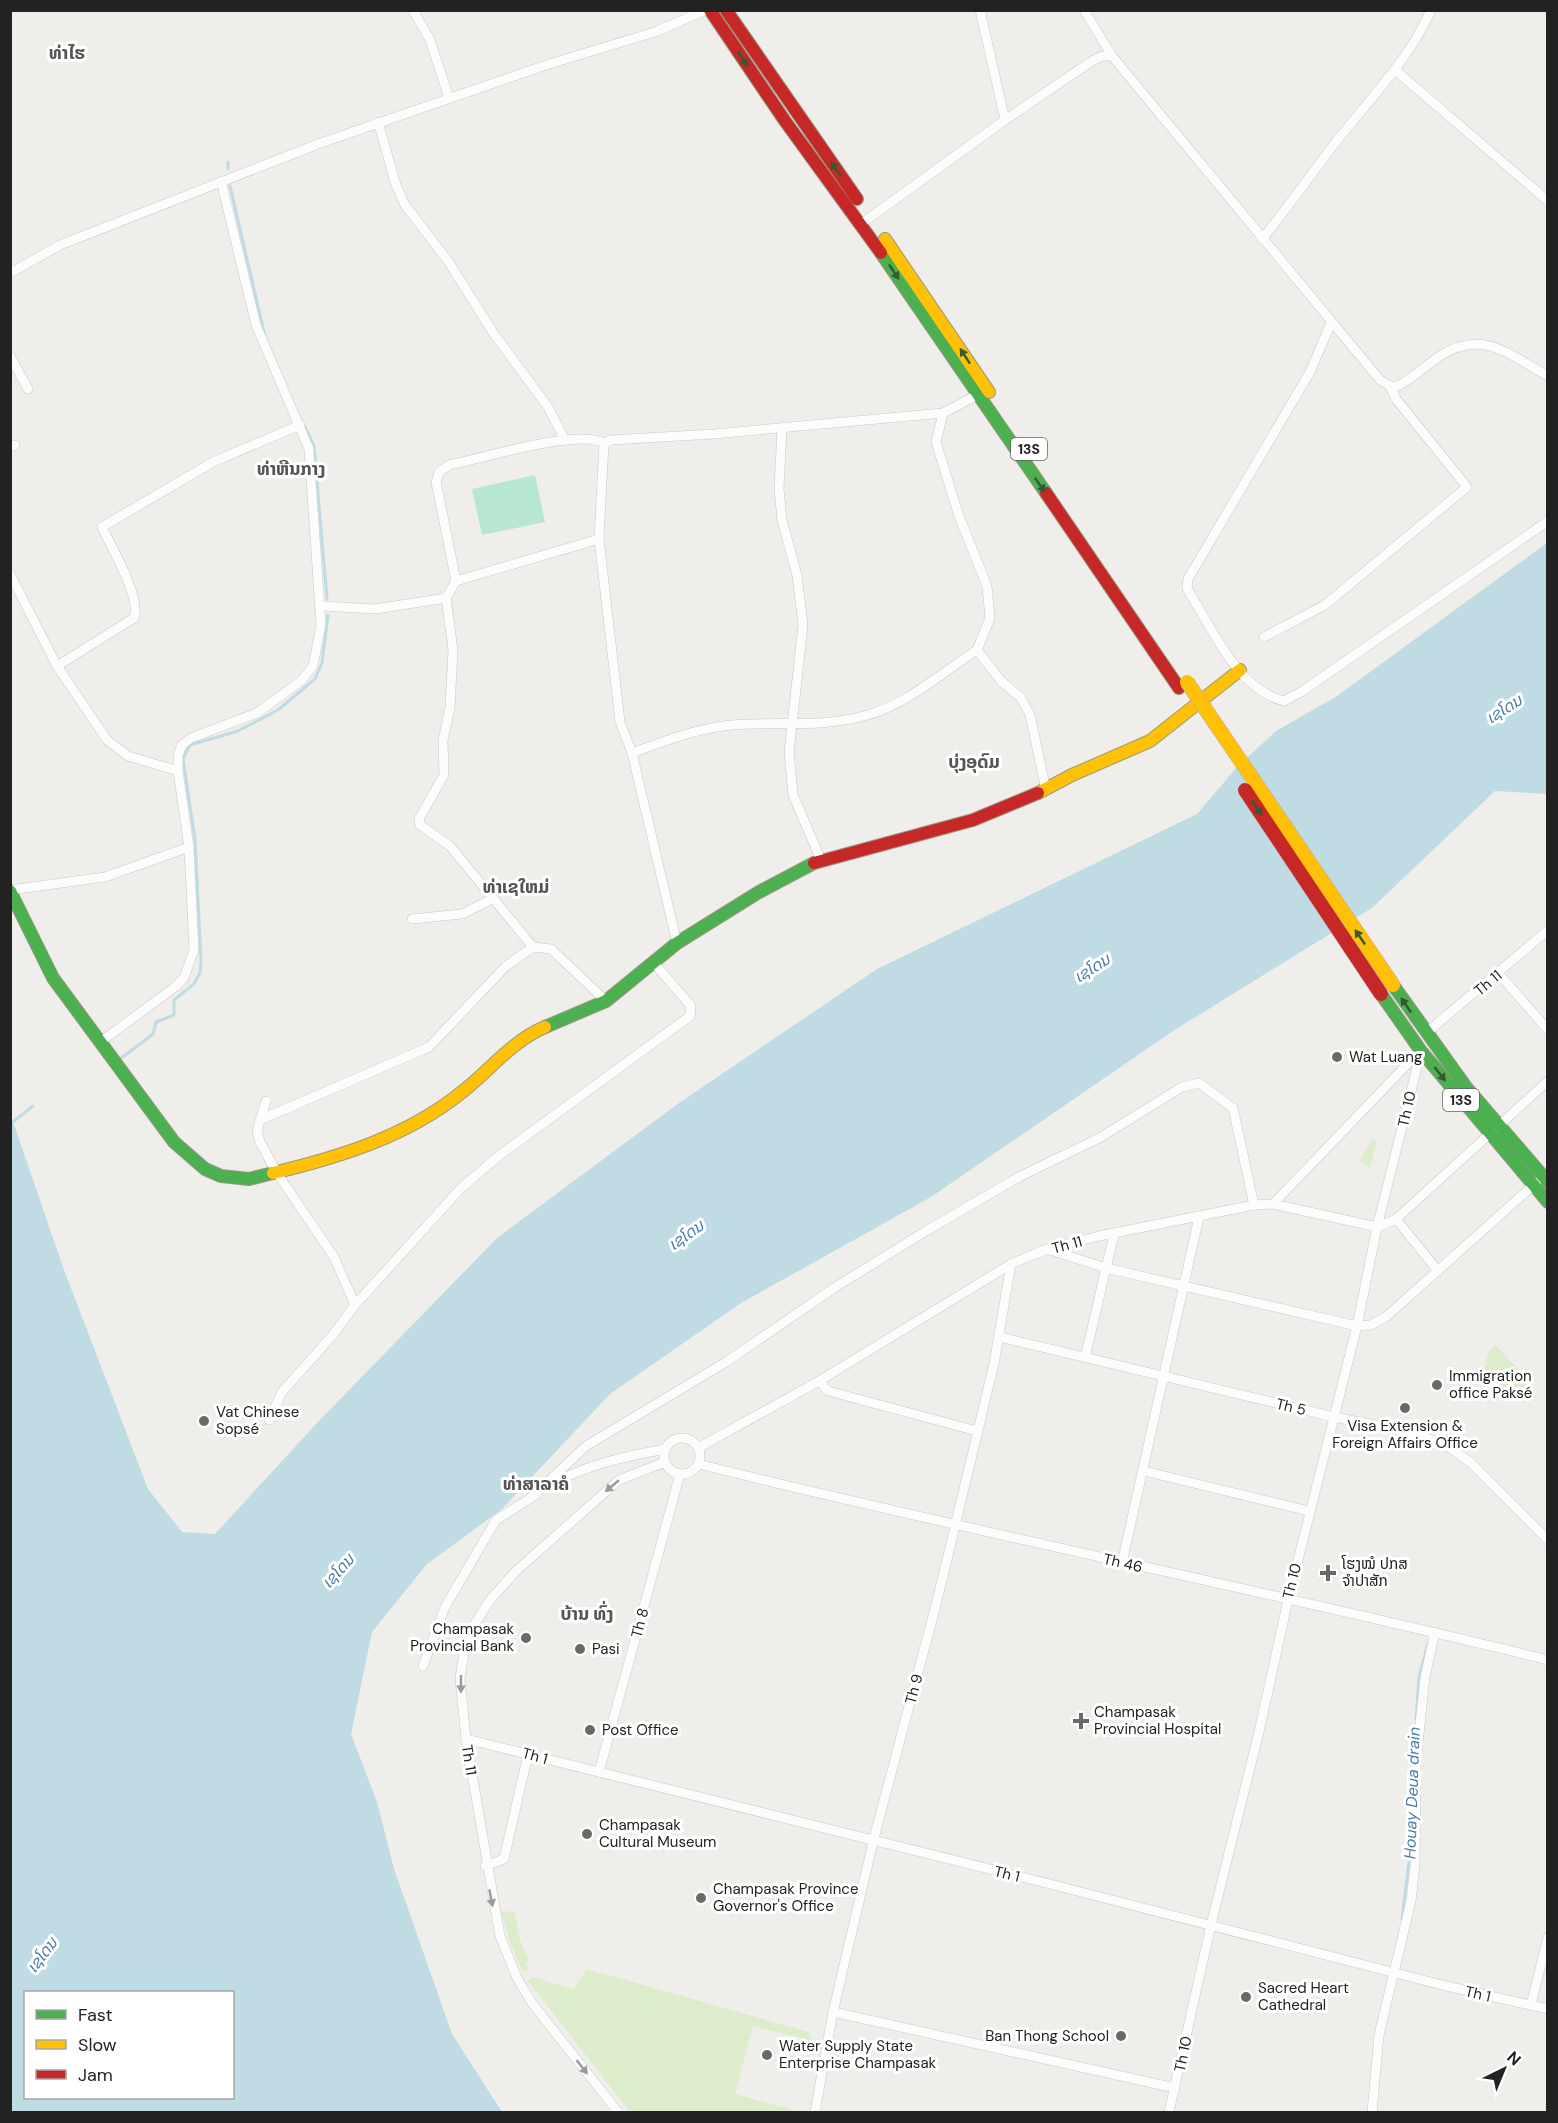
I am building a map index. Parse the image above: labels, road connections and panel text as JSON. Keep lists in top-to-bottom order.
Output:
{
  "streets": {
    "main road": ["13S"],
    "street": [
      "Th 11",
      "Th 10",
      "Th 5",
      "Th 46",
      "Th 8",
      "Th 9",
      "Th 1"
    ]
  },
  "crossings": [
    ["13S", "Th 11"],
    ["13S", "Th 10"],
    ["Th 11", "Th 10"],
    ["Th 11", "Th 46"],
    ["Th 11", "Th 8"],
    ["Th 11", "Th 9"],
    ["Th 11", "Th 1"],
    ["Th 10", "Th 5"],
    ["Th 10", "Th 46"],
    ["Th 10", "Th 1"],
    ["Th 5", "Th 9"],
    ["Th 46", "Th 8"],
    ["Th 46", "Th 9"],
    ["Th 8", "Th 1"],
    ["Th 9", "Th 1"]
  ],
  "districts": [
    "ທ່າໄຮ",
    "ທ່າຫີນກາງ",
    "ບຸ່ງອຸດົມ",
    "ທ່າເຊໃຫມ່",
    "ທ່າສາລາຄໍ",
    "ບ້ານ ທົ່ງ"
  ],
  "water": ["ເຊໂດນ", "Houay Deua drain"],
  "places": {
    "other": [
      "Wat Luang",
      "Immigration office Paksé",
      "Visa Extension & Foreign Affairs Office",
      "Vat Chinese Sopsé",
      "Champasak Provincial Bank",
      "Pasi",
      "Post Office",
      "Champasak Cultural Museum",
      "Champasak Province Governor's Office",
      "Sacred Heart Cathedral",
      "Ban Thong School",
      "Water Supply State Enterprise Champasak"
    ],
    "health": ["ໂຮງໝໍ ປກສ ຈຳປາສັກ", "Champasak Provincial Hospital"]
  },
  "legend": ["Fast", "Slow", "Jam"],
  "north": "top right"
}
